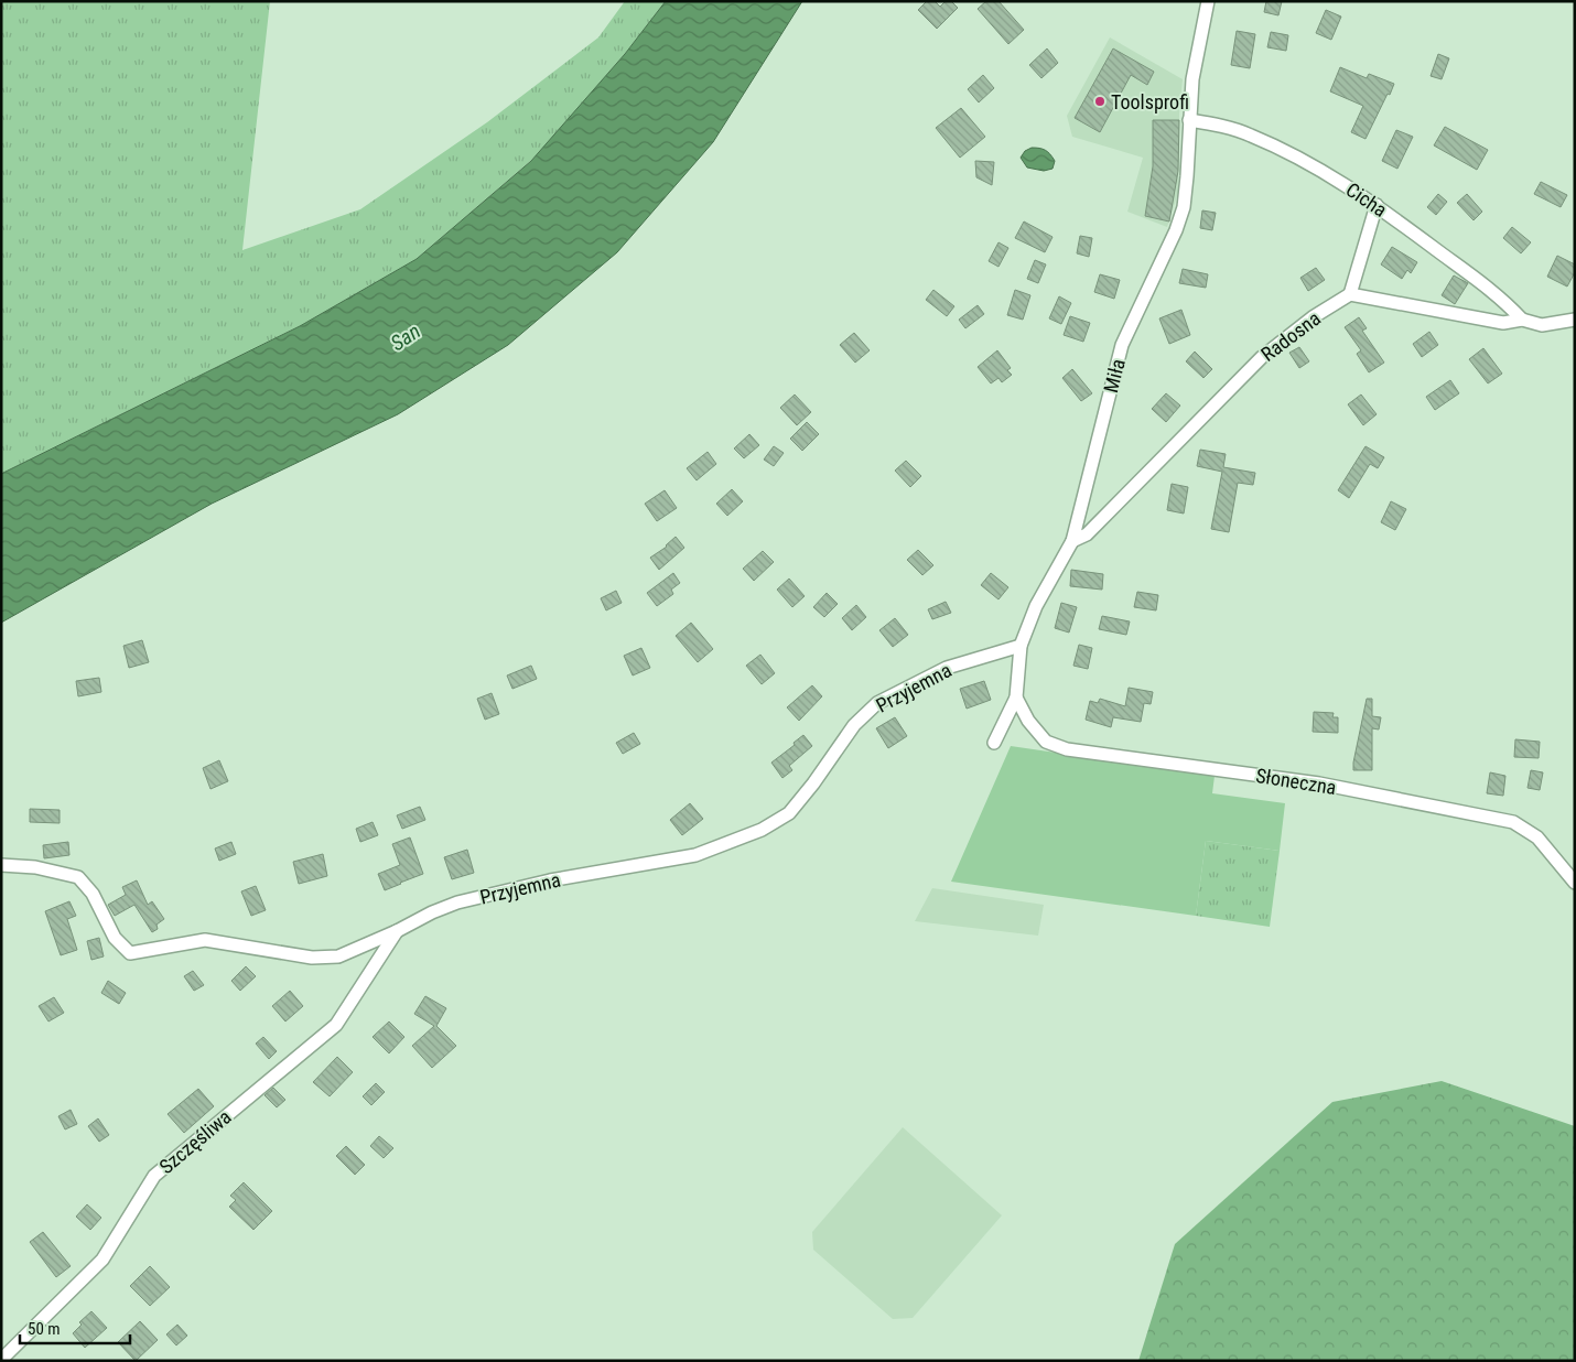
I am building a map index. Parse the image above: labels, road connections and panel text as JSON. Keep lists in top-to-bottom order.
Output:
{
  "streets": {
    "street": [
      "Cicha",
      "Radosna",
      "Miła",
      "Przyjemna",
      "Słoneczna",
      "Szczęśliwa"
    ]
  },
  "crossings": [
    ["Cicha", "Miła"],
    ["Radosna", "Miła"],
    ["Miła", "Przyjemna"],
    ["Miła", "Słoneczna"],
    ["Przyjemna", "Szczęśliwa"]
  ],
  "water": ["San"],
  "places": ["Toolsprofi"],
  "scale_bar": "50 m"
}
